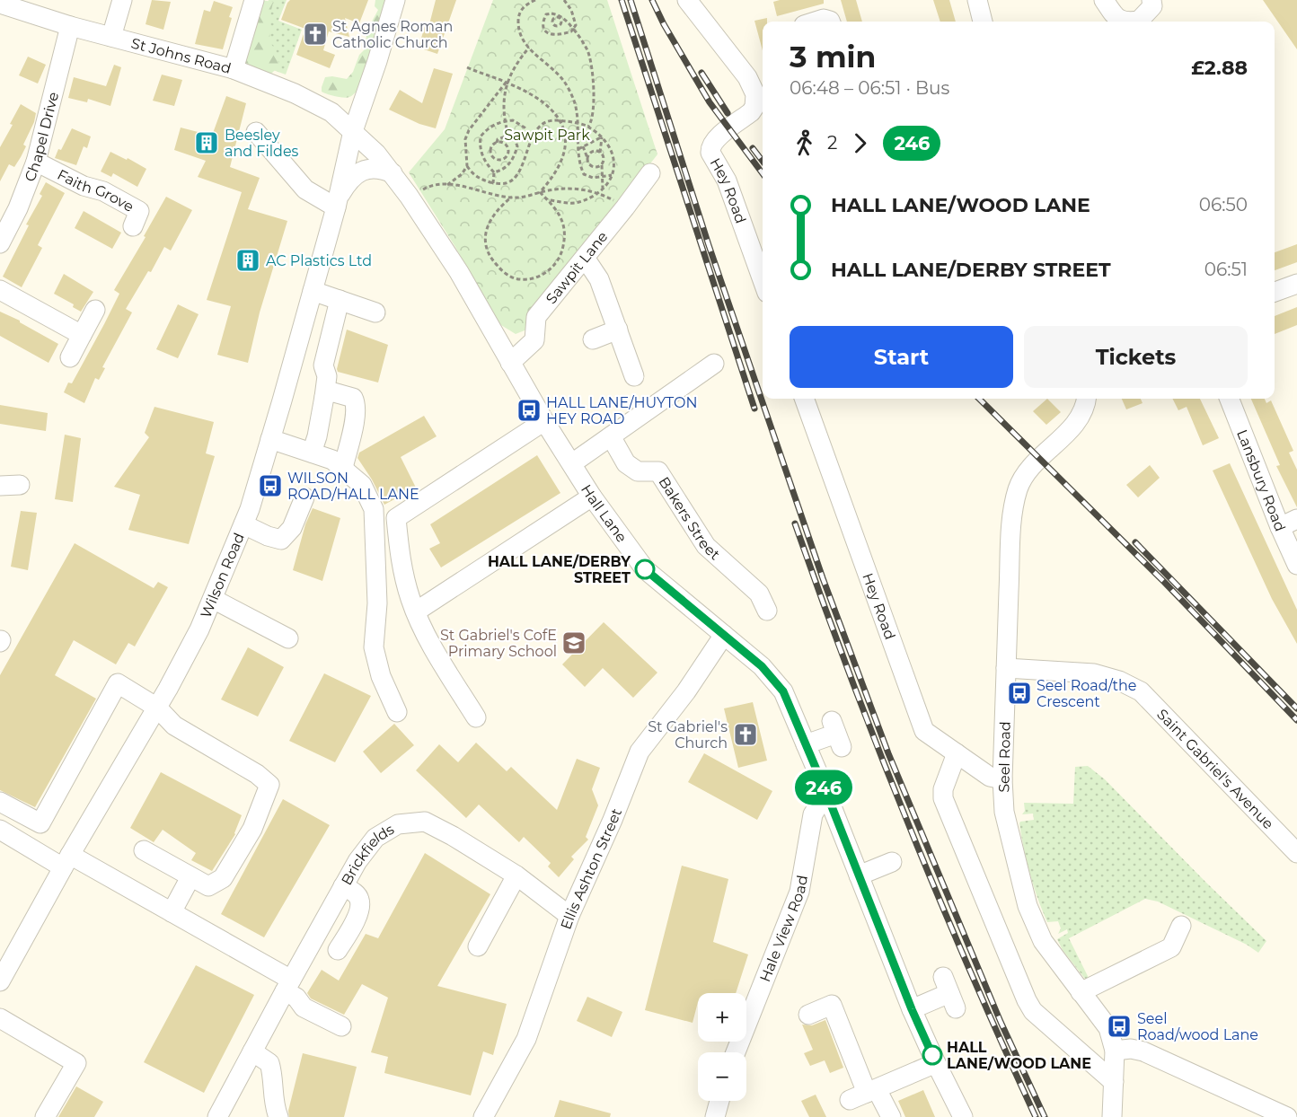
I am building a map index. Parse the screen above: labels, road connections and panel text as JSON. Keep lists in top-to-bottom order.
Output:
{
  "streets": {
    "street": [
      "St Johns Road",
      "Chapel Drive",
      "Faith Grove",
      "Hey Road",
      "Sawpit Lane",
      "Lansbury Road",
      "Hall Lane",
      "Bakers Street",
      "Wilson Road",
      "Seel Road",
      "Saint Gabriel's Avenue",
      "Brickfields",
      "Ellis Ashton Street",
      "Hale View Road"
    ]
  },
  "crossings": [
    ["St Johns Road", "Chapel Drive"],
    ["St Johns Road", "Hall Lane"],
    ["St Johns Road", "Wilson Road"],
    ["Chapel Drive", "Faith Grove"],
    ["Hey Road", "Seel Road"],
    ["Sawpit Lane", "Hall Lane"],
    ["Hall Lane", "Wilson Road"],
    ["Hall Lane", "Ellis Ashton Street"],
    ["Hall Lane", "Hale View Road"],
    ["Seel Road", "Saint Gabriel's Avenue"],
    ["Brickfields", "Ellis Ashton Street"]
  ],
  "parks": ["Sawpit Park"],
  "places": {
    "church": ["St Agnes Roman Catholic Church", "St Gabriel's Church"],
    "building": ["Beesley and Fildes", "AC Plastics Ltd"],
    "bus stop": [
      "HALL LANE/HUYTON HEY ROAD",
      "WILSON ROAD/HALL LANE",
      "Seel Road/the Crescent",
      "Seel Road/wood Lane"
    ],
    "other": ["HALL LANE/DERBY STREET", "HALL LANE/WOOD LANE"],
    "school or university": ["St Gabriel's CofE Primary School"]
  },
  "lines": ["bus line 246"],
  "page": {
    "on_map": "246",
    "heading": ["3 min", "06:48 – 06:51 · Bus", "£2.88"],
    "legs": ["2", "246"],
    "list": [
      {
        "name": "HALL LANE/WOOD LANE",
        "value": "06:50"
      },
      {
        "name": "HALL LANE/DERBY STREET",
        "value": "06:51"
      }
    ],
    "buttons": ["Start", "Tickets"],
    "map_buttons": ["+", "−"]
  }
}
